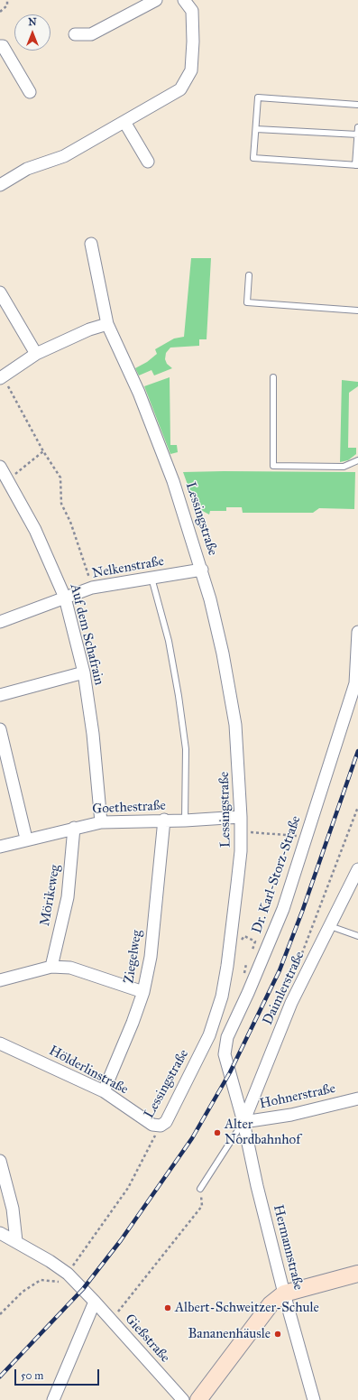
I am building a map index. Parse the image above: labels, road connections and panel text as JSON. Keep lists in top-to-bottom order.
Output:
{
  "streets": {
    "street": [
      "Lessingstraße",
      "Nelkenstraße",
      "Auf dem Schafrain",
      "Goethestraße",
      "Dr. Karl-Storz-Straße",
      "Mörikeweg",
      "Ziegelweg",
      "Daimlerstraße",
      "Hölderlinstraße",
      "Hohnerstraße",
      "Hermannstraße",
      "Gießstraße"
    ]
  },
  "crossings": [
    ["Lessingstraße", "Nelkenstraße"],
    ["Lessingstraße", "Goethestraße"],
    ["Lessingstraße", "Hölderlinstraße"],
    ["Lessingstraße", "Gießstraße"],
    ["Nelkenstraße", "Auf dem Schafrain"],
    ["Auf dem Schafrain", "Goethestraße"],
    ["Goethestraße", "Mörikeweg"],
    ["Goethestraße", "Ziegelweg"],
    ["Dr. Karl-Storz-Straße", "Daimlerstraße"],
    ["Dr. Karl-Storz-Straße", "Hohnerstraße"],
    ["Dr. Karl-Storz-Straße", "Hermannstraße"],
    ["Ziegelweg", "Hölderlinstraße"],
    ["Daimlerstraße", "Hohnerstraße"],
    ["Daimlerstraße", "Hermannstraße"],
    ["Hohnerstraße", "Hermannstraße"]
  ],
  "places": ["Alter Nordbahnhof", "Albert-Schweitzer-Schule", "Bananenhäusle"],
  "scale_bar": "50 m",
  "north": "top"
}
